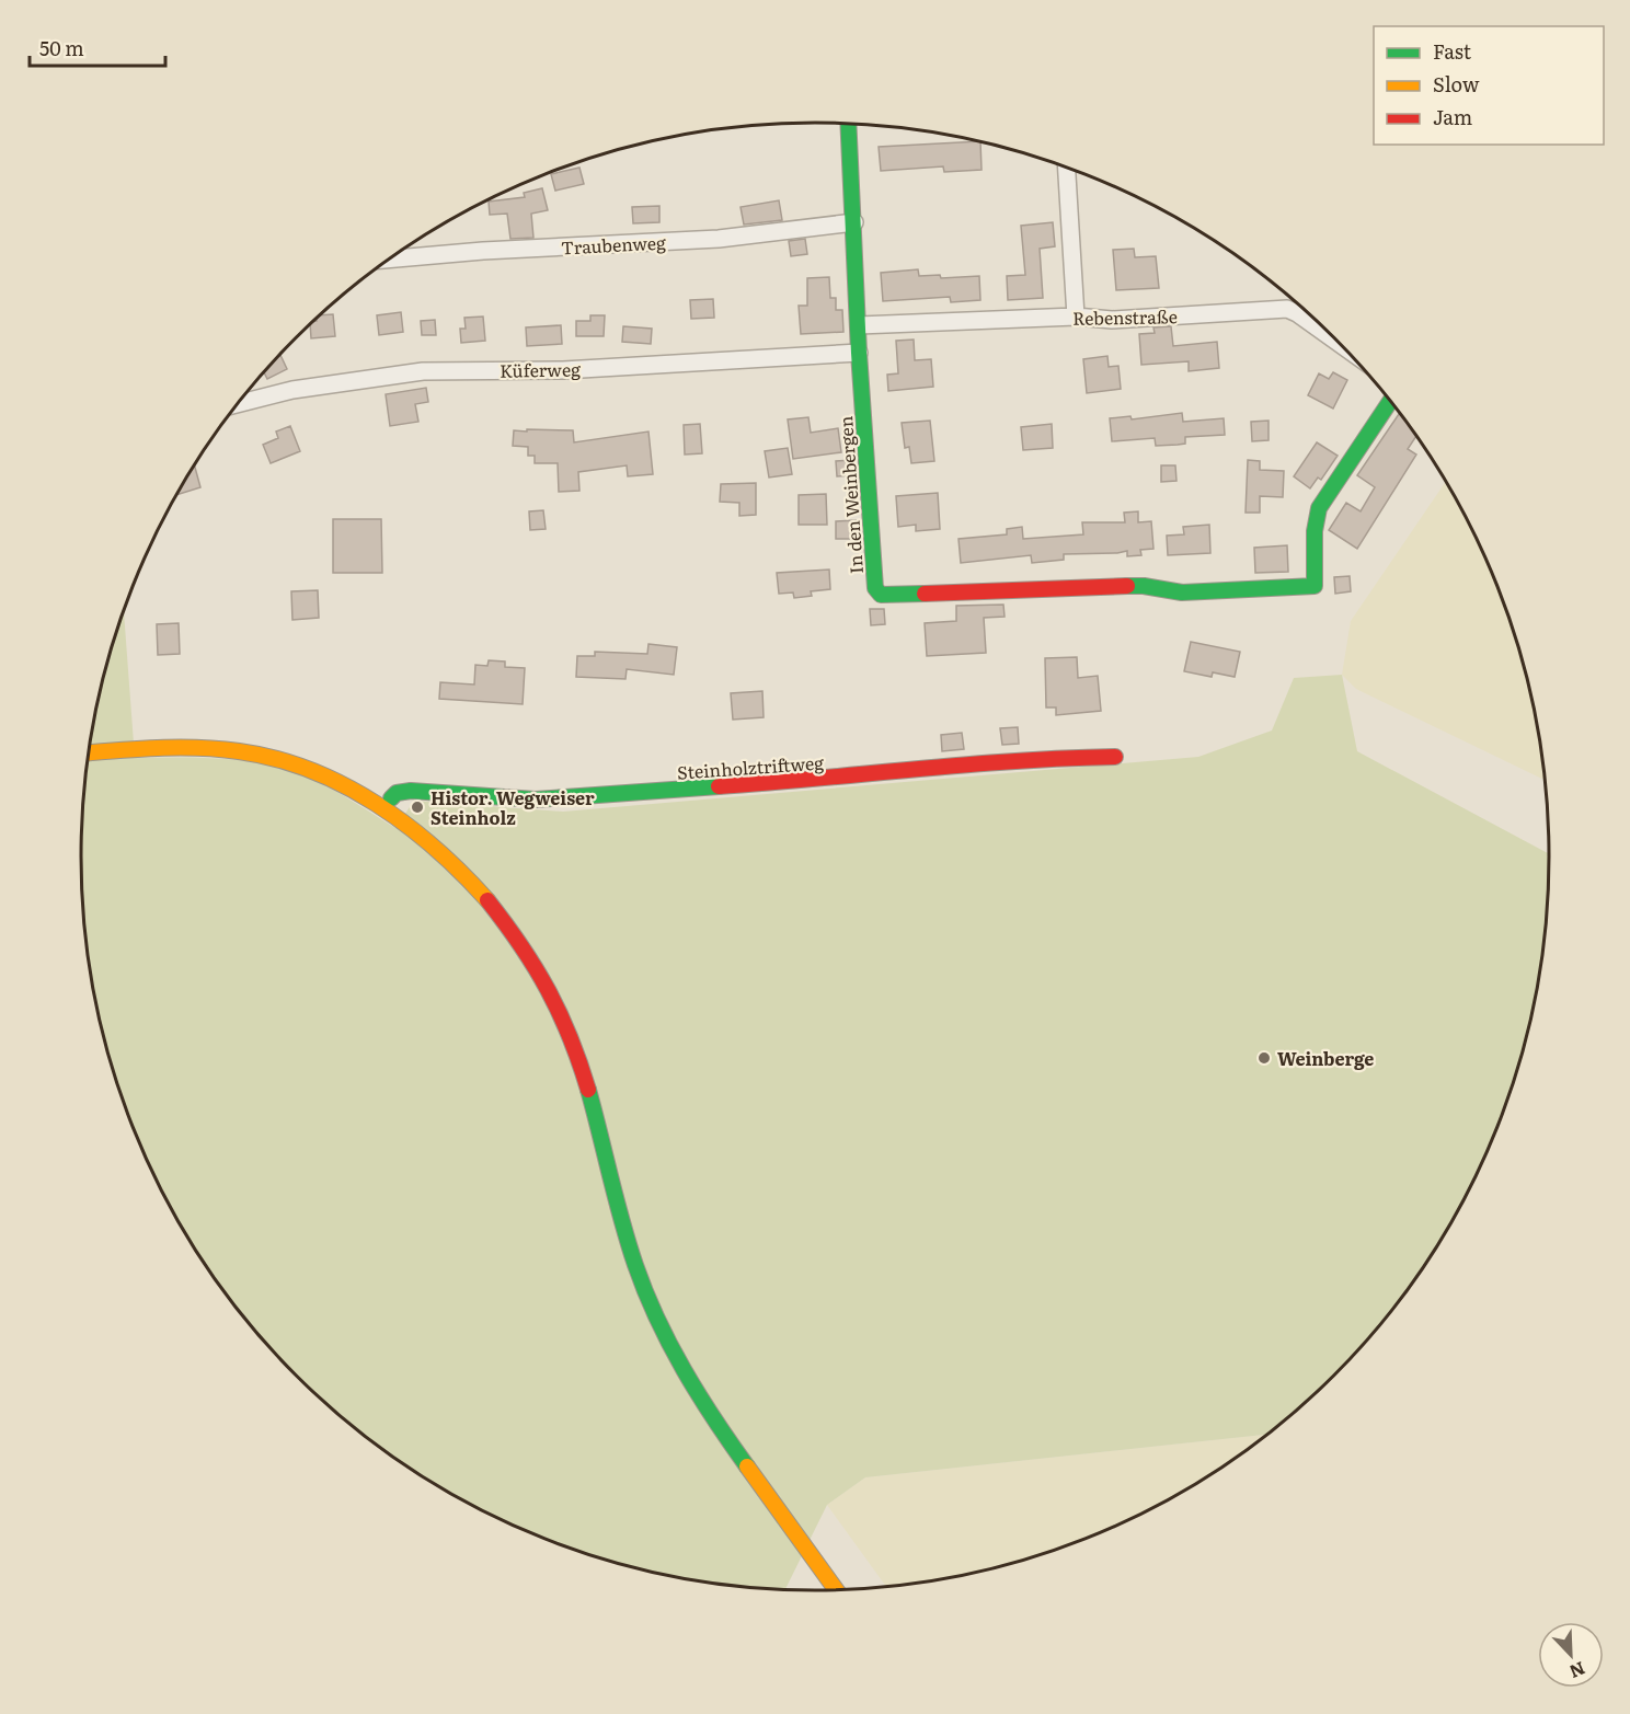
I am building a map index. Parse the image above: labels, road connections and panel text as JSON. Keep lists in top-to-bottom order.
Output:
{
  "streets": {
    "street": [
      "Traubenweg",
      "Rebenstraße",
      "Küferweg",
      "In den Weinbergen",
      "Steinholztriftweg"
    ]
  },
  "crossings": [
    ["Traubenweg", "In den Weinbergen"],
    ["Rebenstraße", "In den Weinbergen"],
    ["Küferweg", "In den Weinbergen"]
  ],
  "places": ["Histor. Wegweiser Steinholz", "Weinberge"],
  "legend": ["Fast", "Slow", "Jam"],
  "scale_bar": "50 m",
  "north": "bottom right"
}
